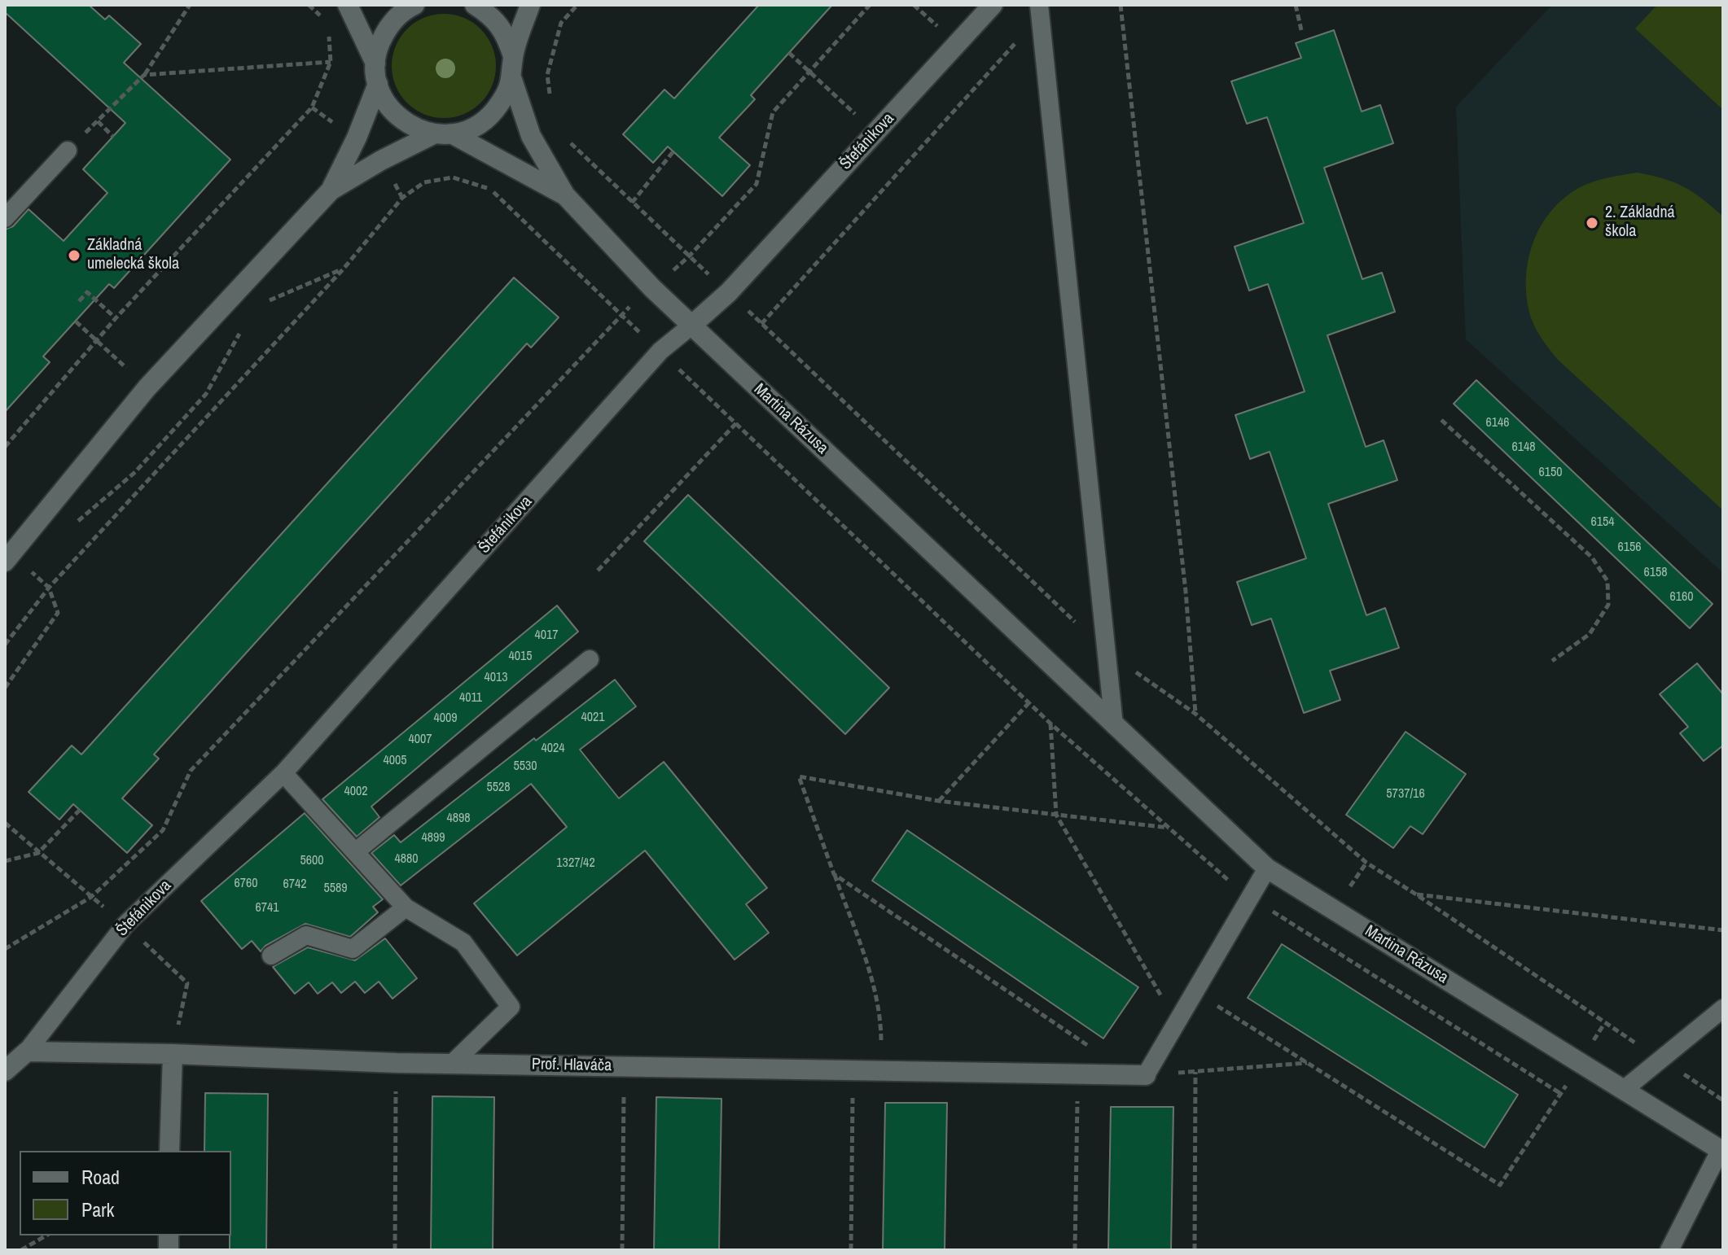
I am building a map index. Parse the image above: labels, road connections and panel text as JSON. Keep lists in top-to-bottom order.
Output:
{
  "streets": {
    "street": ["Štefánikova", "Martina Rázusa", "Prof. Hlaváča"]
  },
  "crossings": [
    ["Štefánikova", "Martina Rázusa"],
    ["Štefánikova", "Prof. Hlaváča"]
  ],
  "places": ["2. Základná škola", "Základná umelecká škola"],
  "house_numbers": [
    "6146",
    "6148",
    "6150",
    "6154",
    "6156",
    "6158",
    "6160",
    "4017",
    "4015",
    "4013",
    "4011",
    "4021",
    "4009",
    "4007",
    "4024",
    "4005",
    "5530",
    "5528",
    "4002",
    "5737/16",
    "4898",
    "4899",
    "4880",
    "5600",
    "1327/42",
    "6760",
    "6742",
    "5589",
    "6741"
  ],
  "legend": ["Road", "Park"]
}
